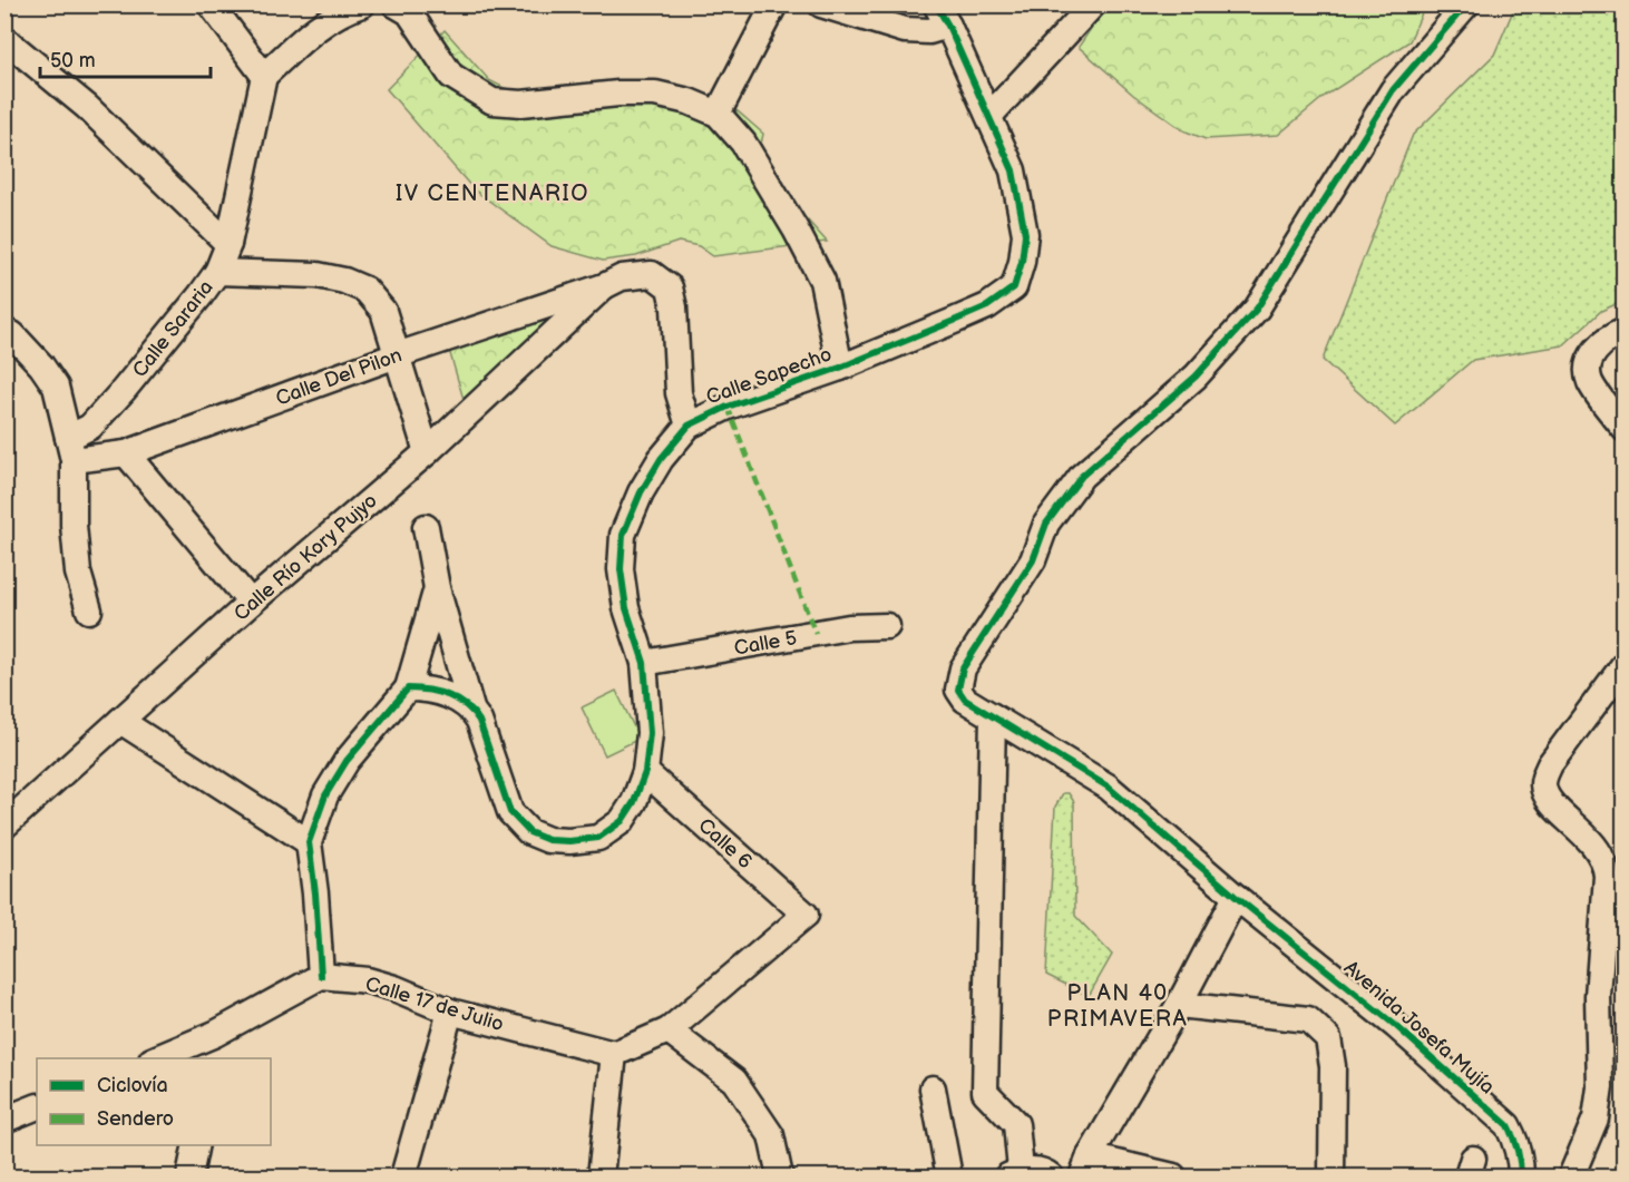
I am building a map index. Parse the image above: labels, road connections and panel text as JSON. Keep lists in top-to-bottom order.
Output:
{
  "streets": {
    "street": [
      "Calle Sararia",
      "Calle Sapecho",
      "Calle Del Pilon",
      "Calle Río Kory Pujyo",
      "Calle 5",
      "Calle 6",
      "Calle 17 de Julio",
      "Avenida Josefa Mujía"
    ]
  },
  "crossings": [
    ["Calle Sararia", "Calle Del Pilon"],
    ["Calle Sapecho", "Calle Del Pilon"],
    ["Calle Sapecho", "Calle 5"],
    ["Calle Sapecho", "Calle 6"],
    ["Calle Del Pilon", "Calle Río Kory Pujyo"]
  ],
  "districts": ["IV CENTENARIO", "PLAN 40 PRIMAVERA"],
  "legend": ["Ciclovía", "Sendero"],
  "scale_bar": "50 m"
}
